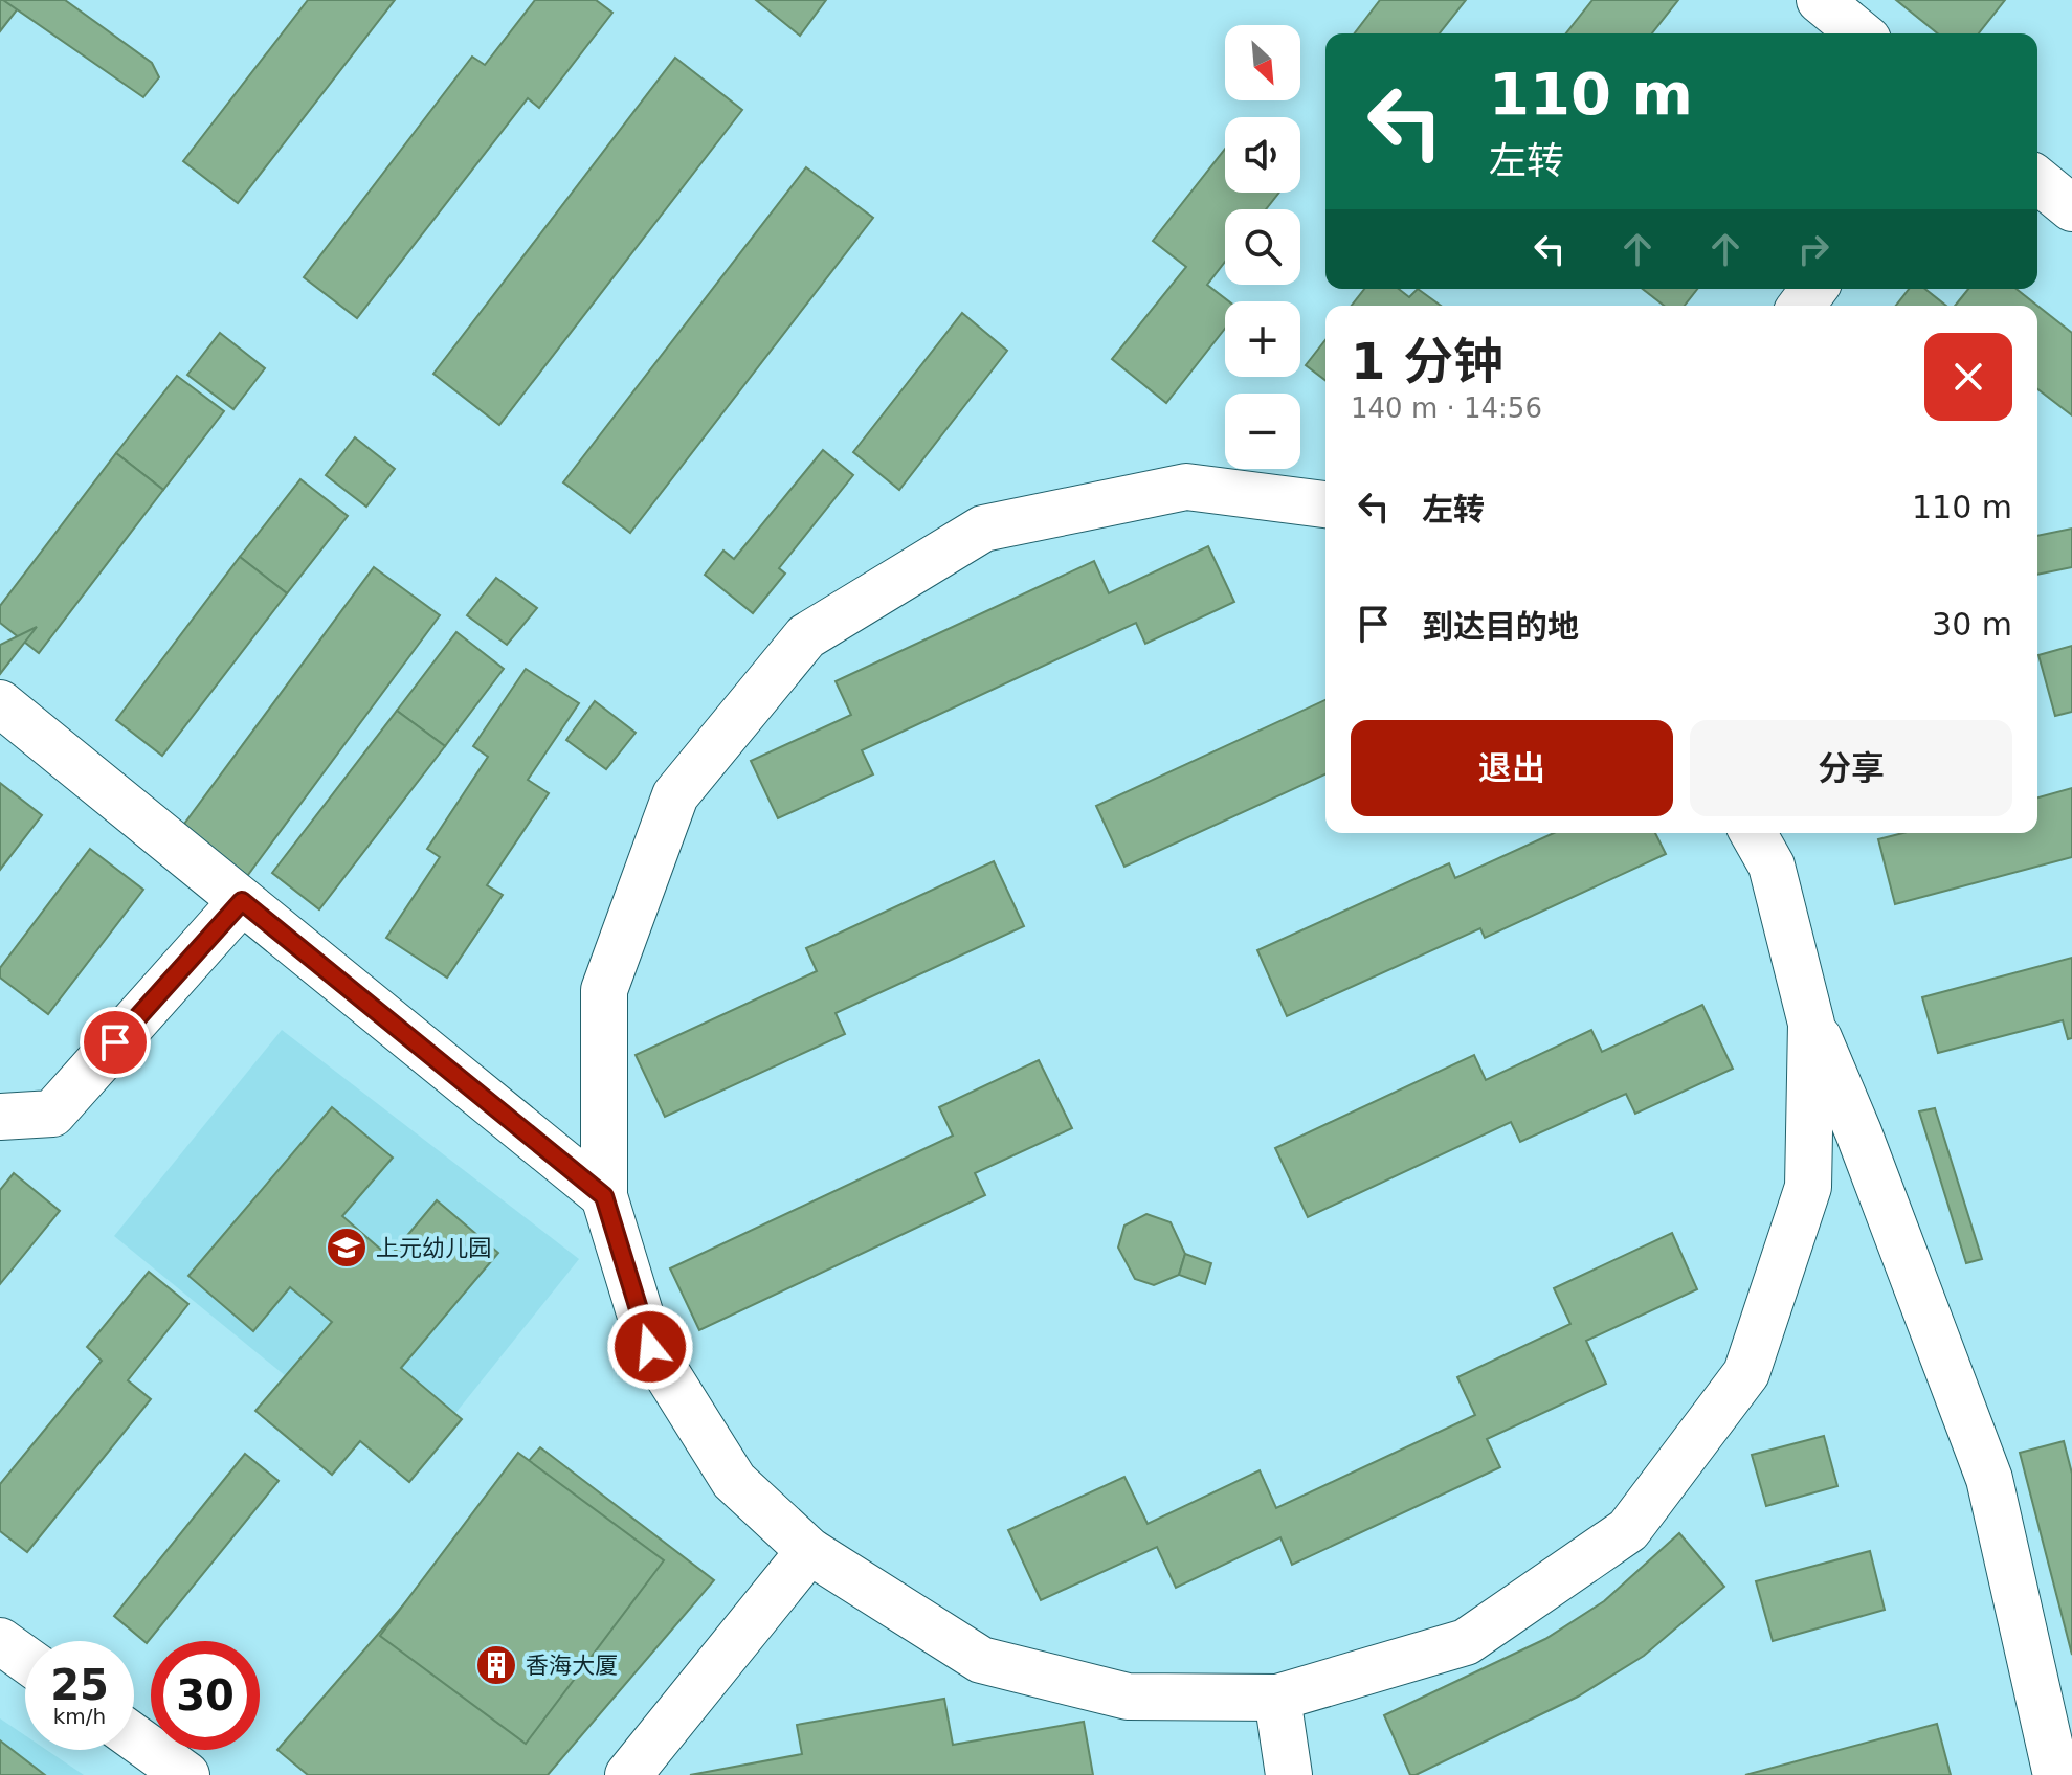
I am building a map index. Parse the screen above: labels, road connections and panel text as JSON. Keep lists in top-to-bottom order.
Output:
{
  "places": {
    "school or university": ["上元幼儿园"],
    "building": ["香海大厦"]
  },
  "north": "bottom right",
  "page": {
    "map_buttons": ["+", "−"],
    "turn": ["110 m", "左转"],
    "heading": ["1 分钟", "140 m · 14:56"],
    "list": [
      {
        "name": "左转",
        "value": "110 m"
      },
      {
        "name": "到达目的地",
        "value": "30 m"
      }
    ],
    "buttons": ["退出", "分享"],
    "speed": "25 km/h",
    "limit": "30"
  }
}
